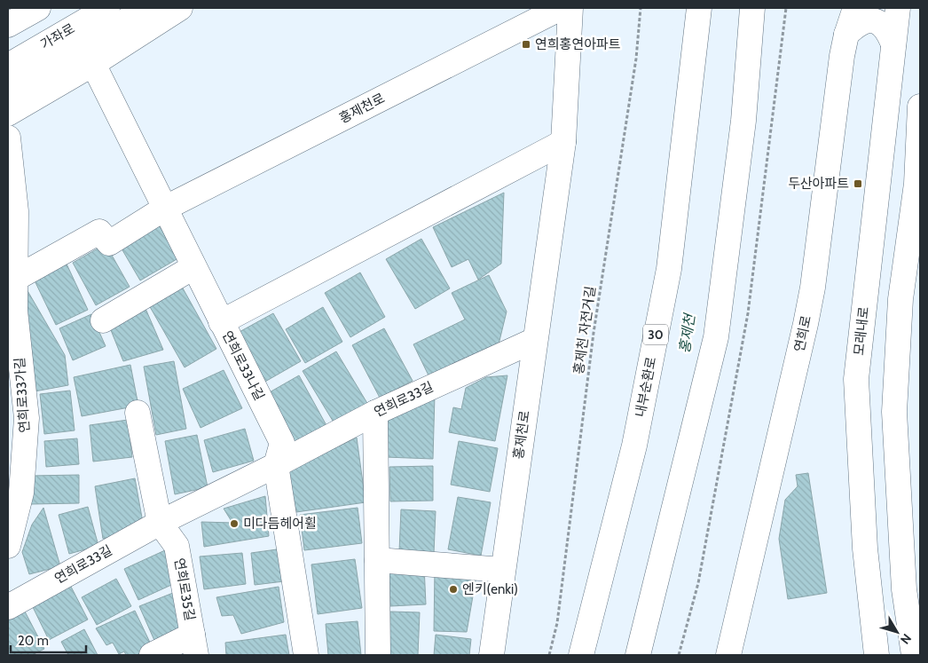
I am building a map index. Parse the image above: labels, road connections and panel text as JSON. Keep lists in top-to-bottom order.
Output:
{
  "streets": {
    "main road": [
      "가좌로",
      "홍제천로",
      "모래내로",
      "연희로",
      "30",
      "연희로33나길",
      "내부순환로",
      "연희로33가길",
      "연희로33길",
      "연희로35길"
    ],
    "path": ["홍제천 자전거길"]
  },
  "crossings": [
    ["홍제천로", "연희로33나길"],
    ["홍제천로", "연희로33길"],
    ["연희로33나길", "연희로33길"],
    ["연희로33길", "연희로35길"]
  ],
  "water": ["홍제천"],
  "places": {
    "transit": ["연희홍연아파트", "두산아파트"],
    "other": ["미다듬헤어휠", "엔키(enki)"]
  },
  "scale_bar": "20 m",
  "north": "bottom right"
}
